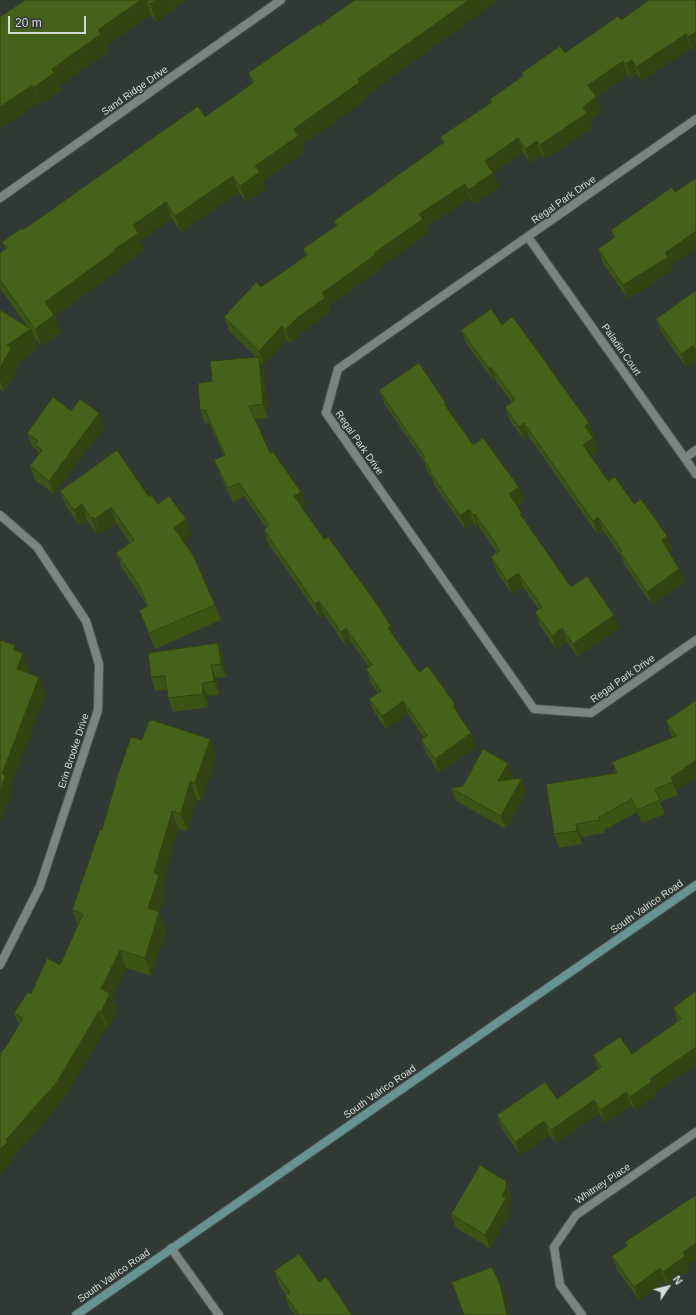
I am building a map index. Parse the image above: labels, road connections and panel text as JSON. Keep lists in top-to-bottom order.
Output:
{
  "streets": {
    "street": [
      "Sand Ridge Drive",
      "Regal Park Drive",
      "Paladin Court",
      "Erin Brooke Drive",
      "South Valrico Road",
      "Whitney Place"
    ]
  },
  "crossings": [
    ["Regal Park Drive", "Paladin Court"]
  ],
  "scale_bar": "20 m",
  "north": "top right"
}
